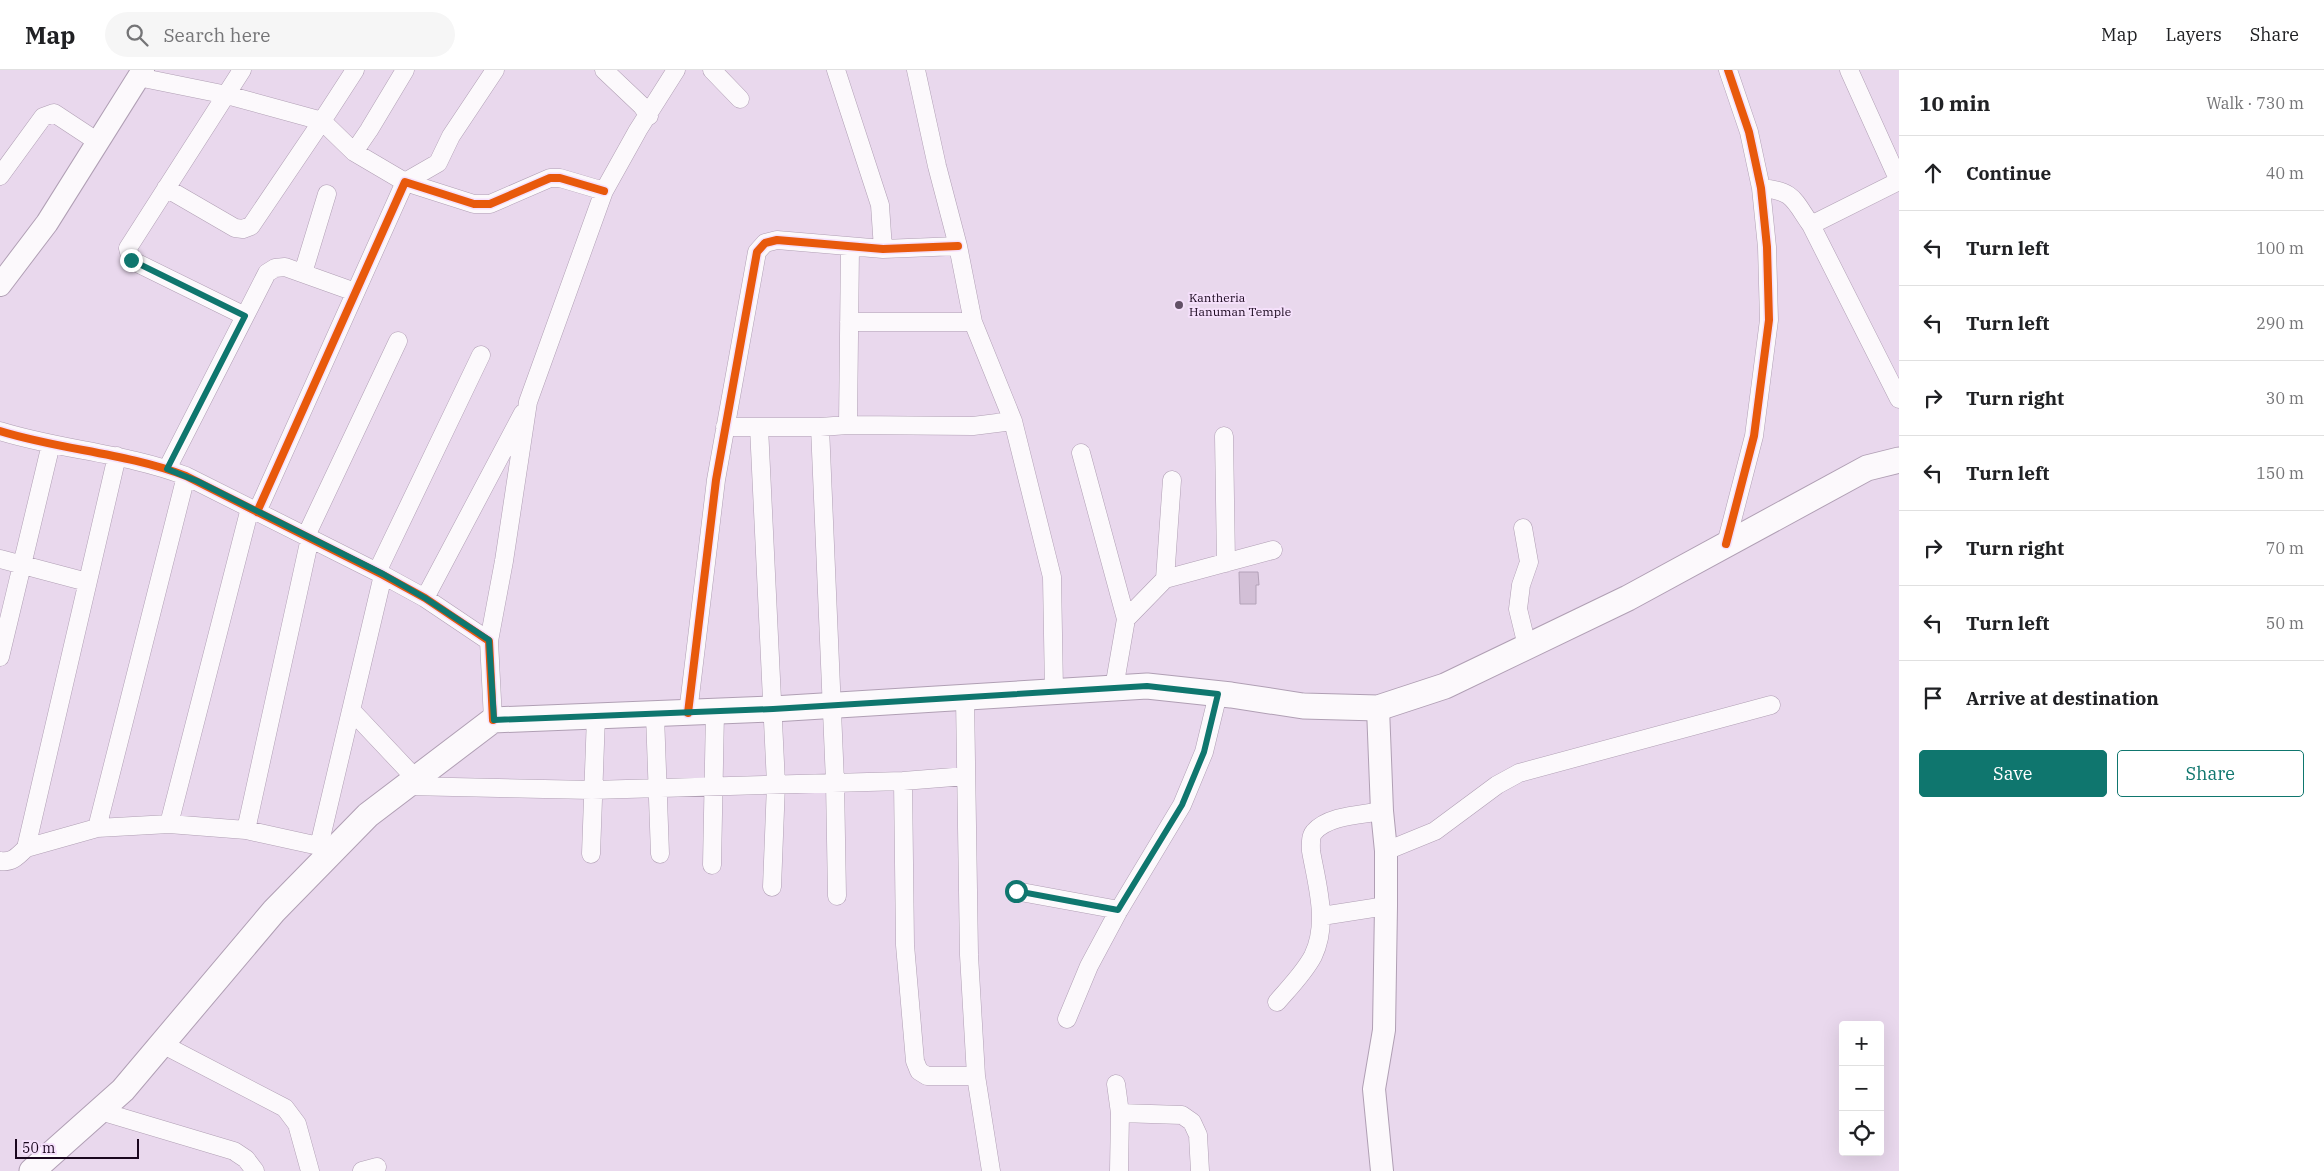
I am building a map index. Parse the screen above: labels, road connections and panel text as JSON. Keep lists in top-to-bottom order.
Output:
{
  "places": ["Kantheria Hanuman Temple"],
  "scale_bar": "50 m",
  "page": {
    "header": "Map",
    "search": "Search here",
    "nav": ["Map", "Layers", "Share"],
    "heading": ["10 min", "Walk · 730 m"],
    "list": [
      ["Continue", "40 m"],
      ["Turn left", "100 m"],
      ["Turn left", "290 m"],
      ["Turn right", "30 m"],
      ["Turn left", "150 m"],
      ["Turn right", "70 m"],
      ["Turn left", "50 m"],
      "Arrive at destination"
    ],
    "buttons": ["Save", "Share"],
    "map_buttons": ["+", "−"],
    "scale": "50 m"
  }
}
